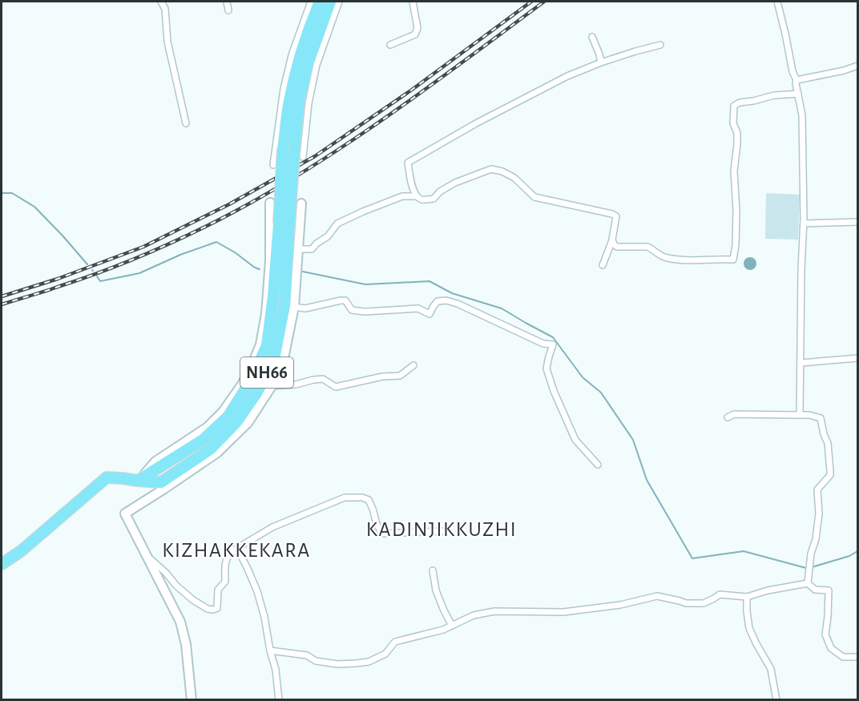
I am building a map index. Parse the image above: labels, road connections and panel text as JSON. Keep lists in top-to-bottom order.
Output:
{
  "streets": {
    "highway": ["NH66"]
  },
  "districts": ["KADINJIKKUZHI", "KIZHAKKEKARA"]
}
